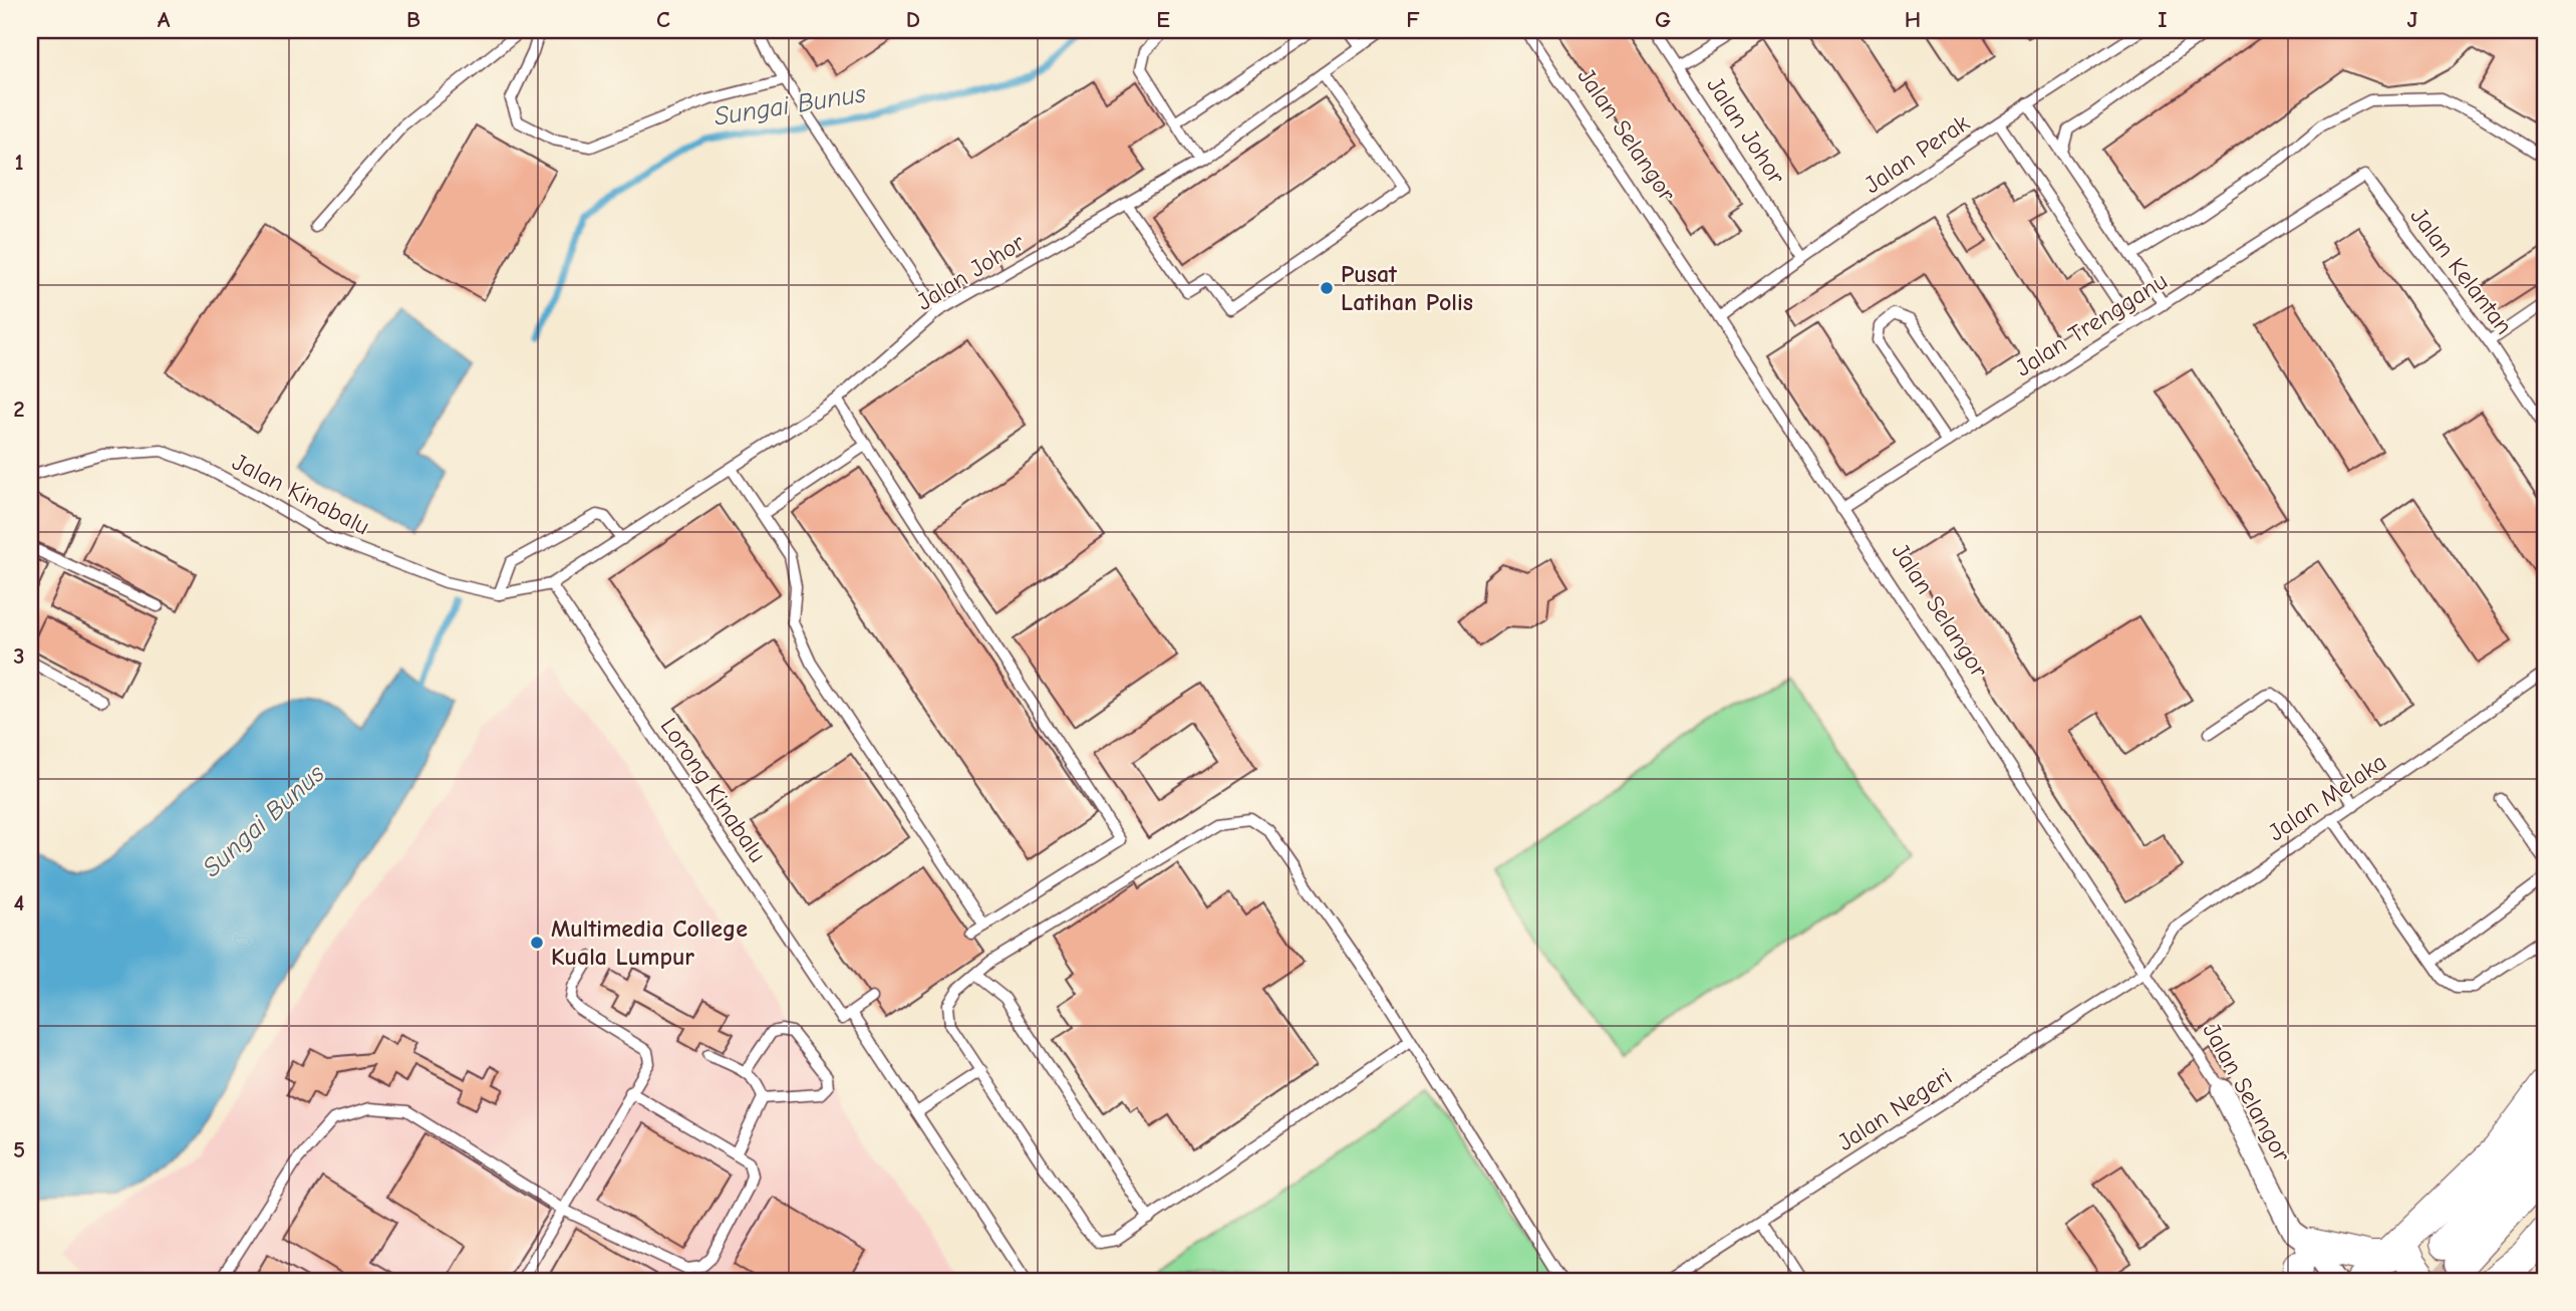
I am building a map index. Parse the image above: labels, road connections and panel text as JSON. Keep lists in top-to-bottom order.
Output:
{
  "streets": {
    "street": ["Jalan Selangor"],
    "lane": [
      "Jalan Johor",
      "Jalan Perak",
      "Jalan Kelantan",
      "Jalan Trengganu",
      "Jalan Kinabalu",
      "Lorong Kinabalu",
      "Jalan Melaka",
      "Jalan Negeri"
    ]
  },
  "crossings": [
    ["Jalan Johor", "Jalan Perak"],
    ["Jalan Johor", "Jalan Kinabalu"],
    ["Jalan Johor", "Lorong Kinabalu"],
    ["Jalan Selangor", "Jalan Perak"],
    ["Jalan Selangor", "Jalan Trengganu"],
    ["Jalan Selangor", "Jalan Melaka"],
    ["Jalan Selangor", "Jalan Negeri"],
    ["Jalan Kelantan", "Jalan Trengganu"],
    ["Jalan Kinabalu", "Lorong Kinabalu"],
    ["Jalan Melaka", "Jalan Negeri"]
  ],
  "water": ["Sungai Bunus"],
  "places": ["Pusat Latihan Polis", "Multimedia College Kuala Lumpur"],
  "grid": {
    "columns": [
      "A",
      "B",
      "C",
      "D",
      "E",
      "F",
      "G",
      "H",
      "I",
      "J"
    ],
    "rows": [
      "1",
      "2",
      "3",
      "4",
      "5"
    ]
  }
}
